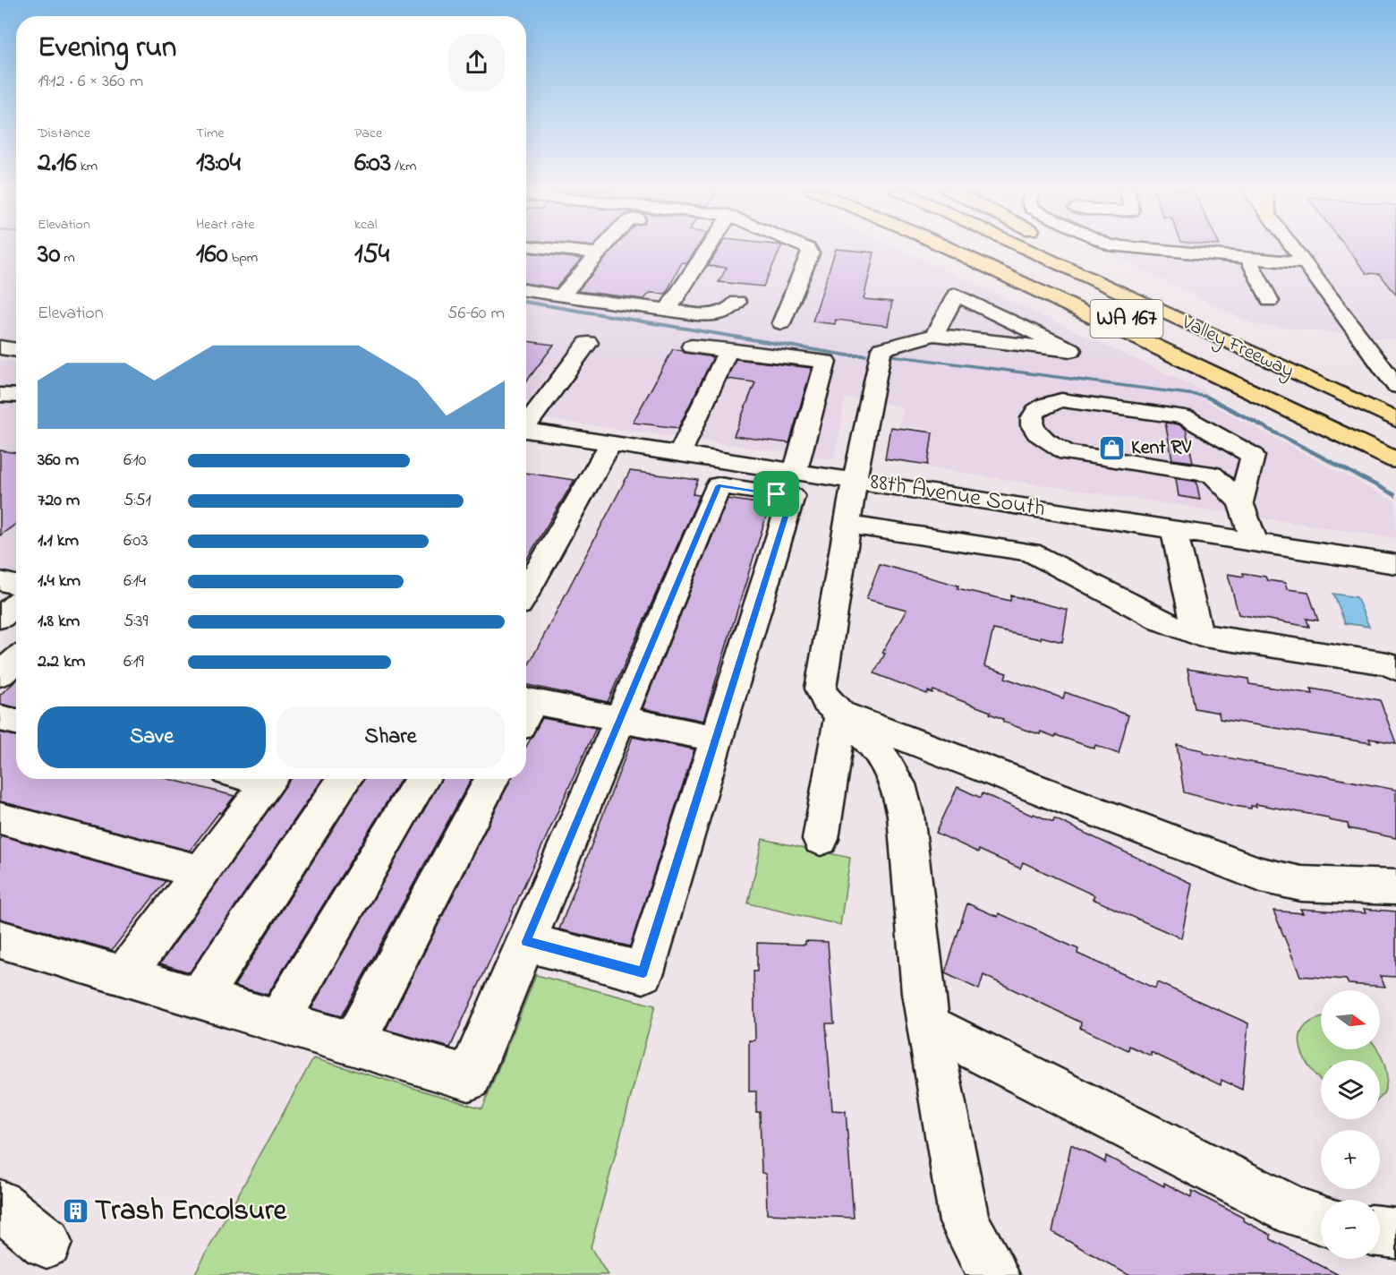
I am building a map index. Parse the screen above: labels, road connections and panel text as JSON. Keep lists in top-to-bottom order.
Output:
{
  "streets": {
    "main road": ["WA 167", "Valley Freeway"],
    "street": ["88th Avenue South"]
  },
  "places": {
    "shop": ["Kent RV"],
    "building": ["Trash Encolsure"]
  },
  "north": "right",
  "page": {
    "heading": ["Evening run", "19:12 · 6 × 360 m"],
    "stats": [
      ["Distance", "2.16 km"],
      ["Time", "13:04"],
      ["Pace", "6:03 /km"],
      ["Elevation", "30 m"],
      ["Heart rate", "160 bpm"],
      ["kcal", "154"]
    ],
    "chart": ["Elevation", "56–60 m"],
    "list": [
      {
        "name": "360 m",
        "note": "6:10"
      },
      {
        "name": "720 m",
        "note": "5:51"
      },
      {
        "name": "1.1 km",
        "note": "6:03"
      },
      {
        "name": "1.4 km",
        "note": "6:14"
      },
      {
        "name": "1.8 km",
        "note": "5:39"
      },
      {
        "name": "2.2 km",
        "note": "6:19"
      }
    ],
    "buttons": ["Save", "Share"],
    "map_buttons": ["+", "−"]
  }
}
